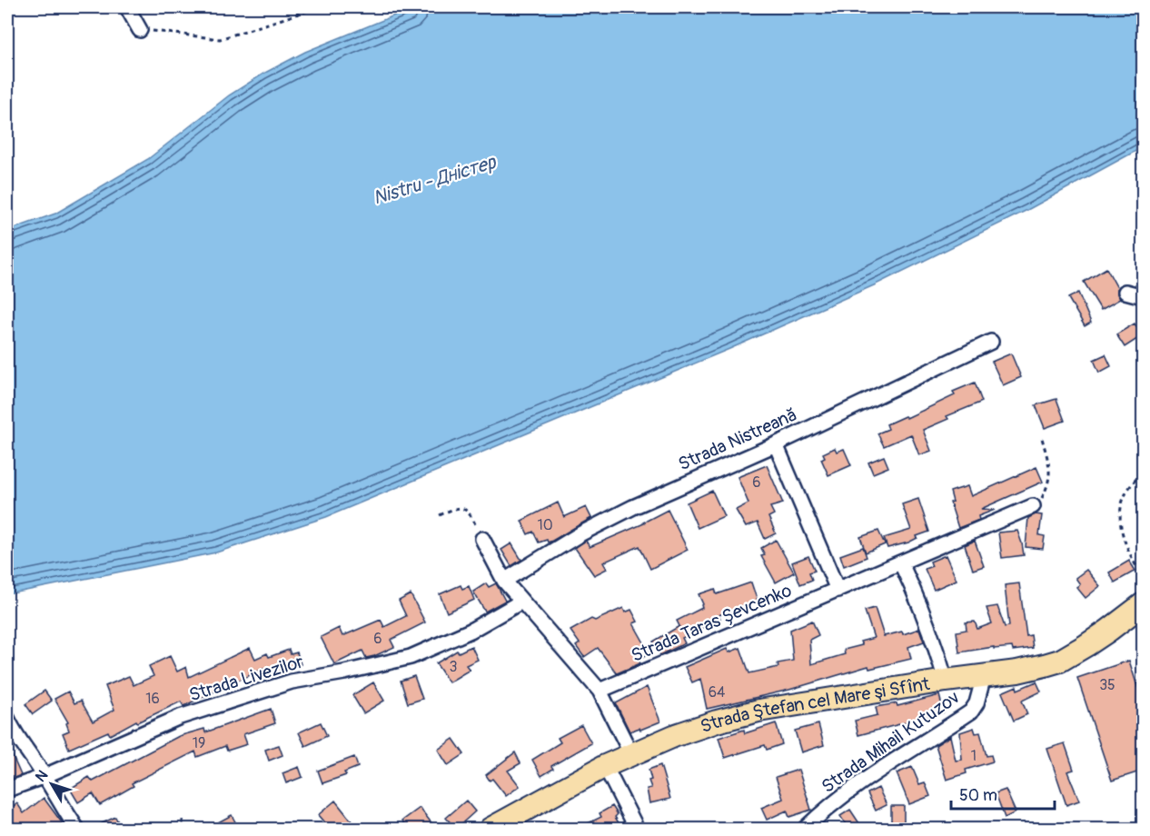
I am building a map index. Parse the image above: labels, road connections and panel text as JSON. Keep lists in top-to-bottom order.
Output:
{
  "streets": {
    "main road": ["Strada Ştefan cel Mare şi Sfînt"],
    "street": [
      "Strada Nistreană",
      "Strada Taras Șevcenko",
      "Strada Livezilor",
      "Strada Mihail Kutuzov"
    ]
  },
  "crossings": [
    ["Strada Ştefan cel Mare şi Sfînt", "Strada Mihail Kutuzov"]
  ],
  "water": ["Nistru - Дністер"],
  "house_numbers": [
    "6",
    "10",
    "6",
    "3",
    "35",
    "64",
    "16",
    "19",
    "1"
  ],
  "scale_bar": "50 m",
  "north": "top left"
}
